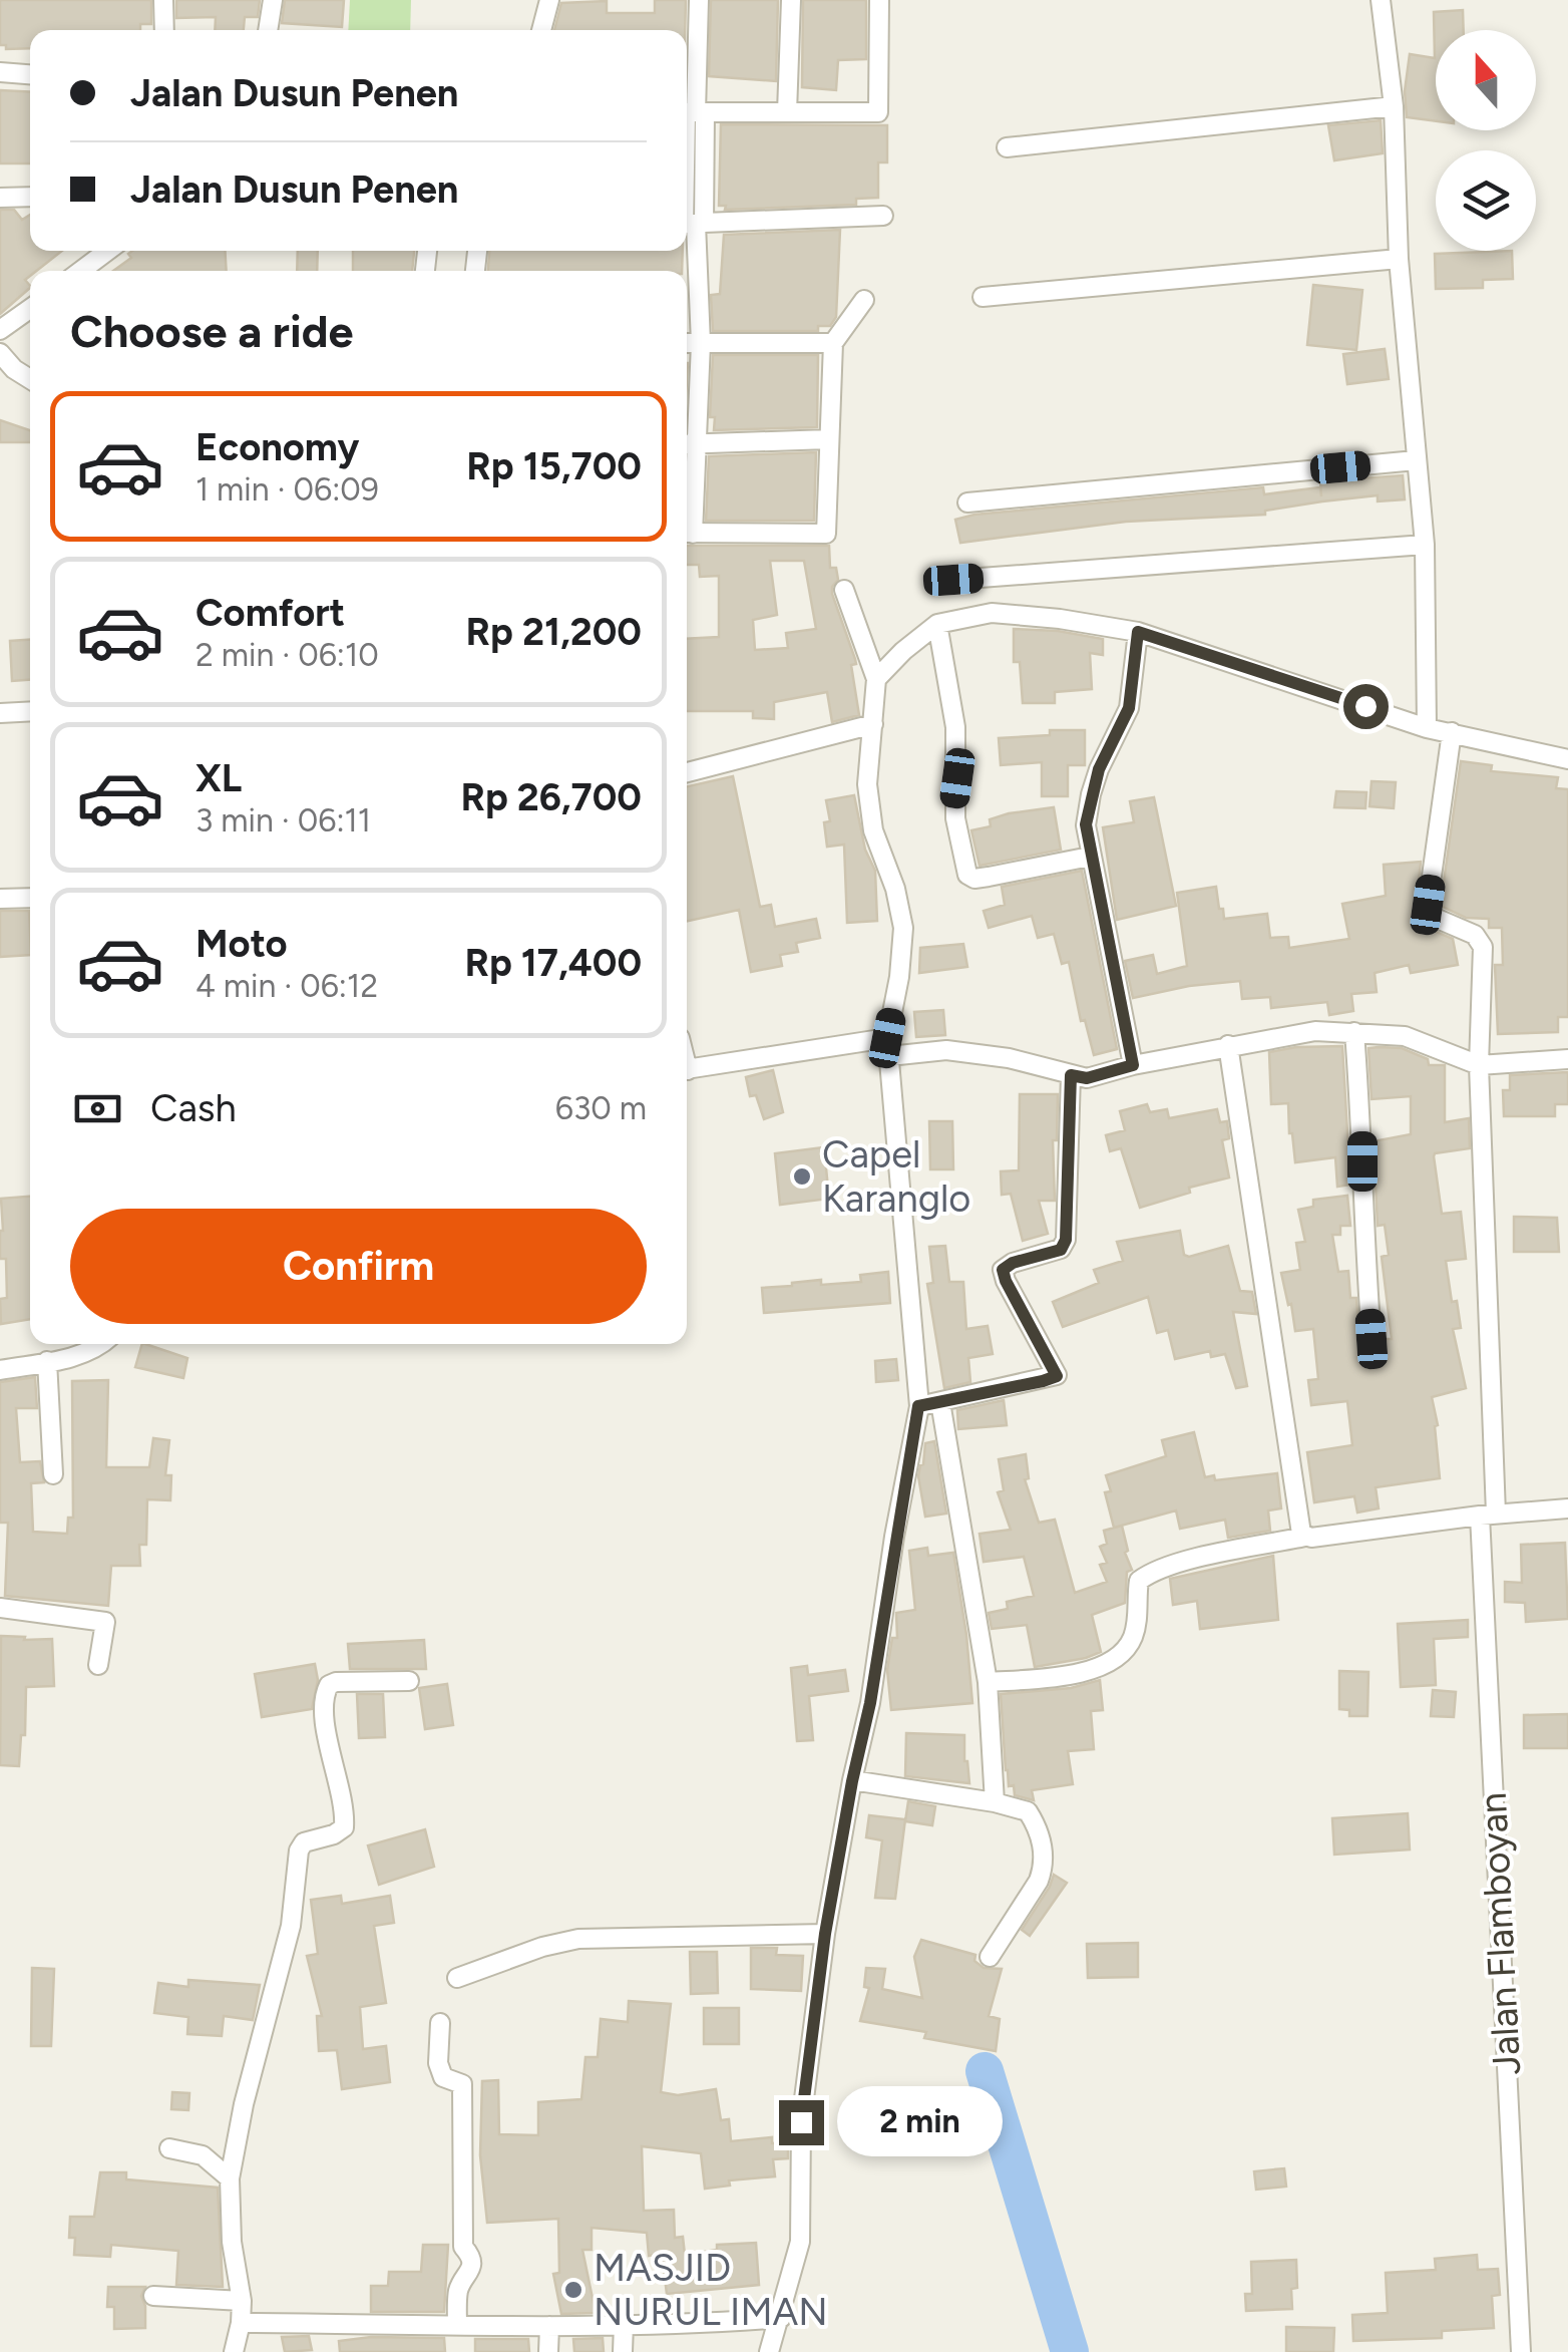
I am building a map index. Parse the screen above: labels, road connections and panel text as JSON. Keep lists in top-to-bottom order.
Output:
{
  "streets": {
    "street": ["Jalan Flamboyan"]
  },
  "places": ["Capel Karanglo", "MASJID NURUL IMAN"],
  "north": "top",
  "page": {
    "banner": ["Jalan Dusun Penen", "Jalan Dusun Penen"],
    "heading": "Choose a ride",
    "list": [
      {
        "name": "Economy",
        "note": "1 min · 06:09",
        "value": "Rp 15,700"
      },
      {
        "name": "Comfort",
        "note": "2 min · 06:10",
        "value": "Rp 21,200"
      },
      {
        "name": "XL",
        "note": "3 min · 06:11",
        "value": "Rp 26,700"
      },
      {
        "name": "Moto",
        "note": "4 min · 06:12",
        "value": "Rp 17,400"
      }
    ],
    "pay": ["Cash", "630 m"],
    "buttons": "Confirm",
    "bubble": "2 min"
  }
}
